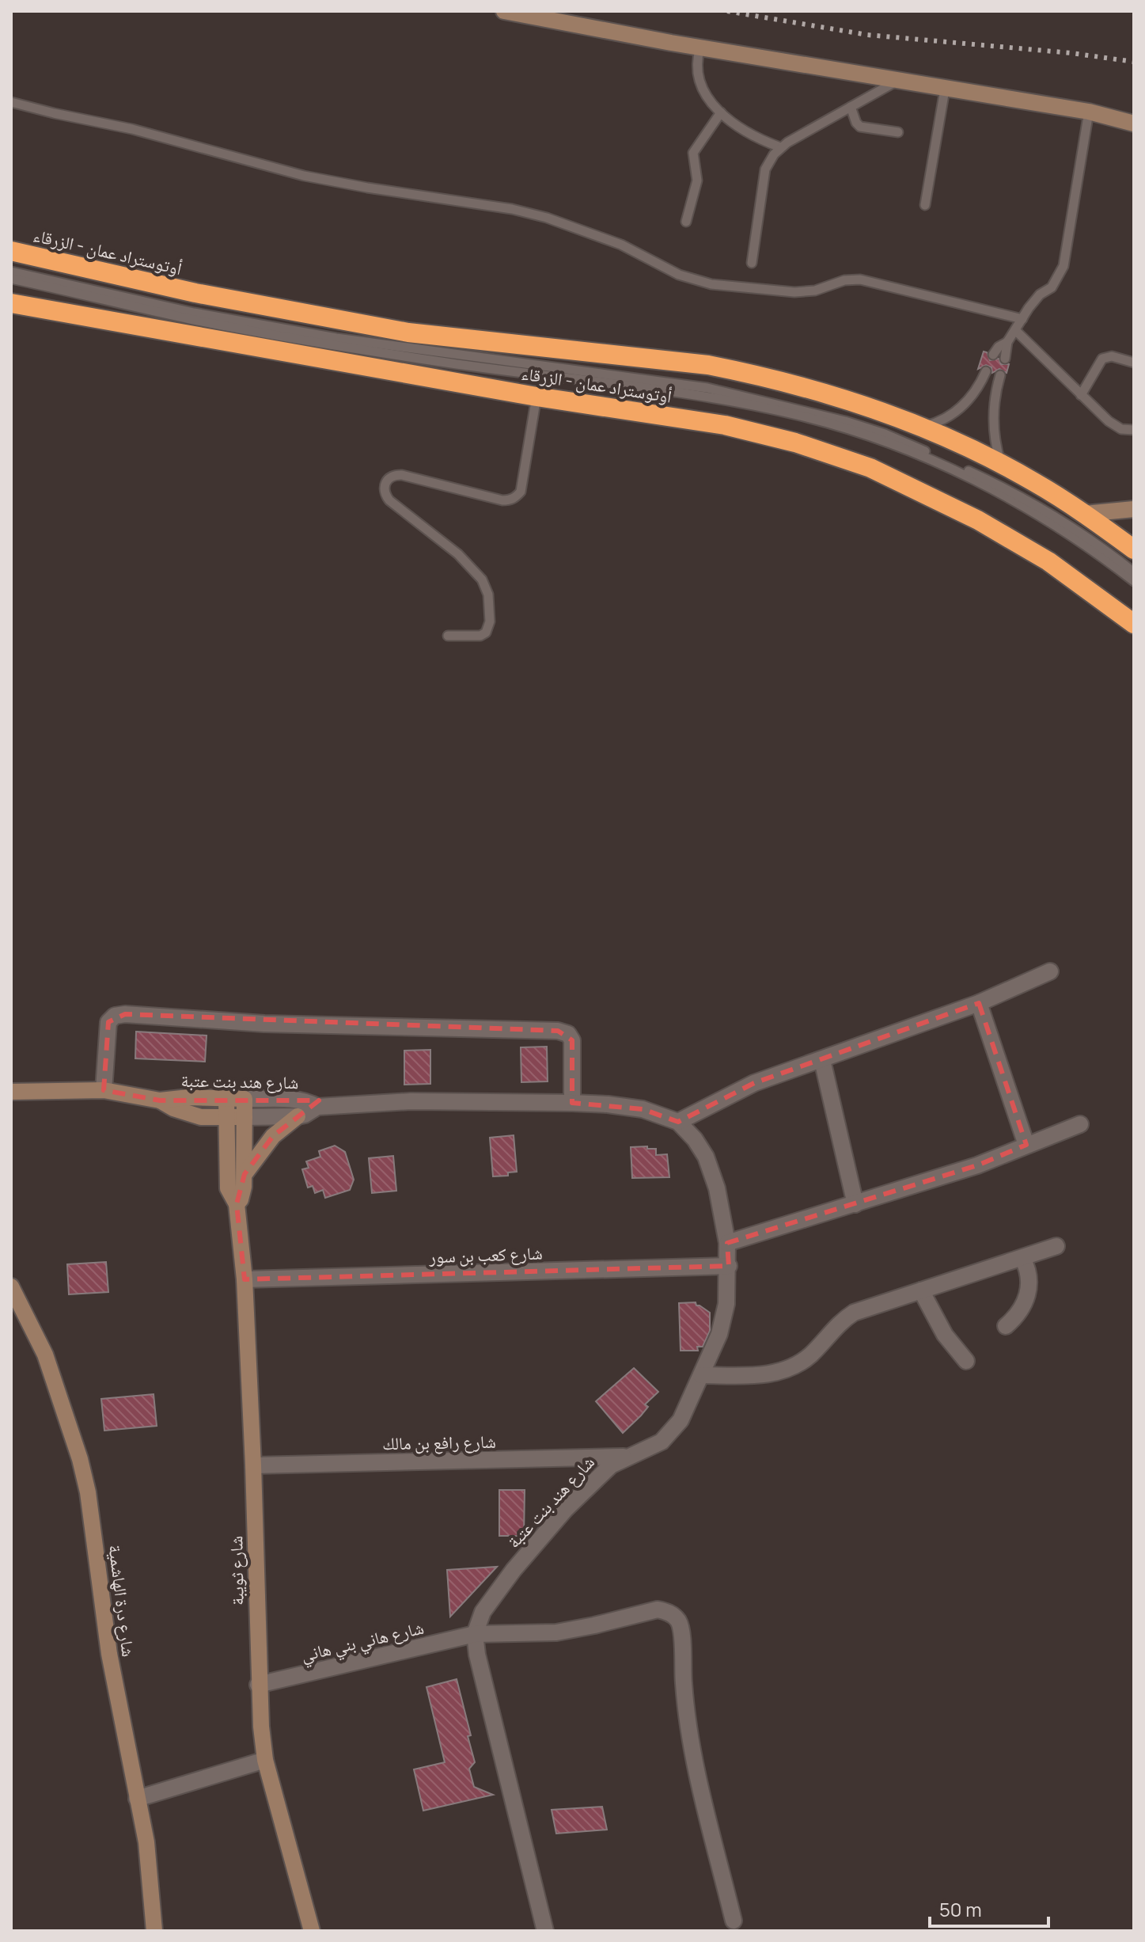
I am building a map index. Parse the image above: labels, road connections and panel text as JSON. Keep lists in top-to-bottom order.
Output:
{
  "streets": {
    "highway": ["أوتوستراد عمان - الزرقاء"],
    "street": [
      "شارع هند بنت عتبة",
      "شارع كعب بن سور",
      "شارع رافع بن مالك",
      "شارع ثويبة",
      "شارع درة الهاشمية",
      "شارع هاني بني هاني"
    ]
  },
  "crossings": [
    ["شارع هند بنت عتبة", "شارع كعب بن سور"],
    ["شارع هند بنت عتبة", "شارع رافع بن مالك"],
    ["شارع هند بنت عتبة", "شارع ثويبة"],
    ["شارع هند بنت عتبة", "شارع هاني بني هاني"],
    ["شارع كعب بن سور", "شارع ثويبة"],
    ["شارع رافع بن مالك", "شارع ثويبة"],
    ["شارع ثويبة", "شارع هاني بني هاني"]
  ],
  "scale_bar": "50 m"
}
